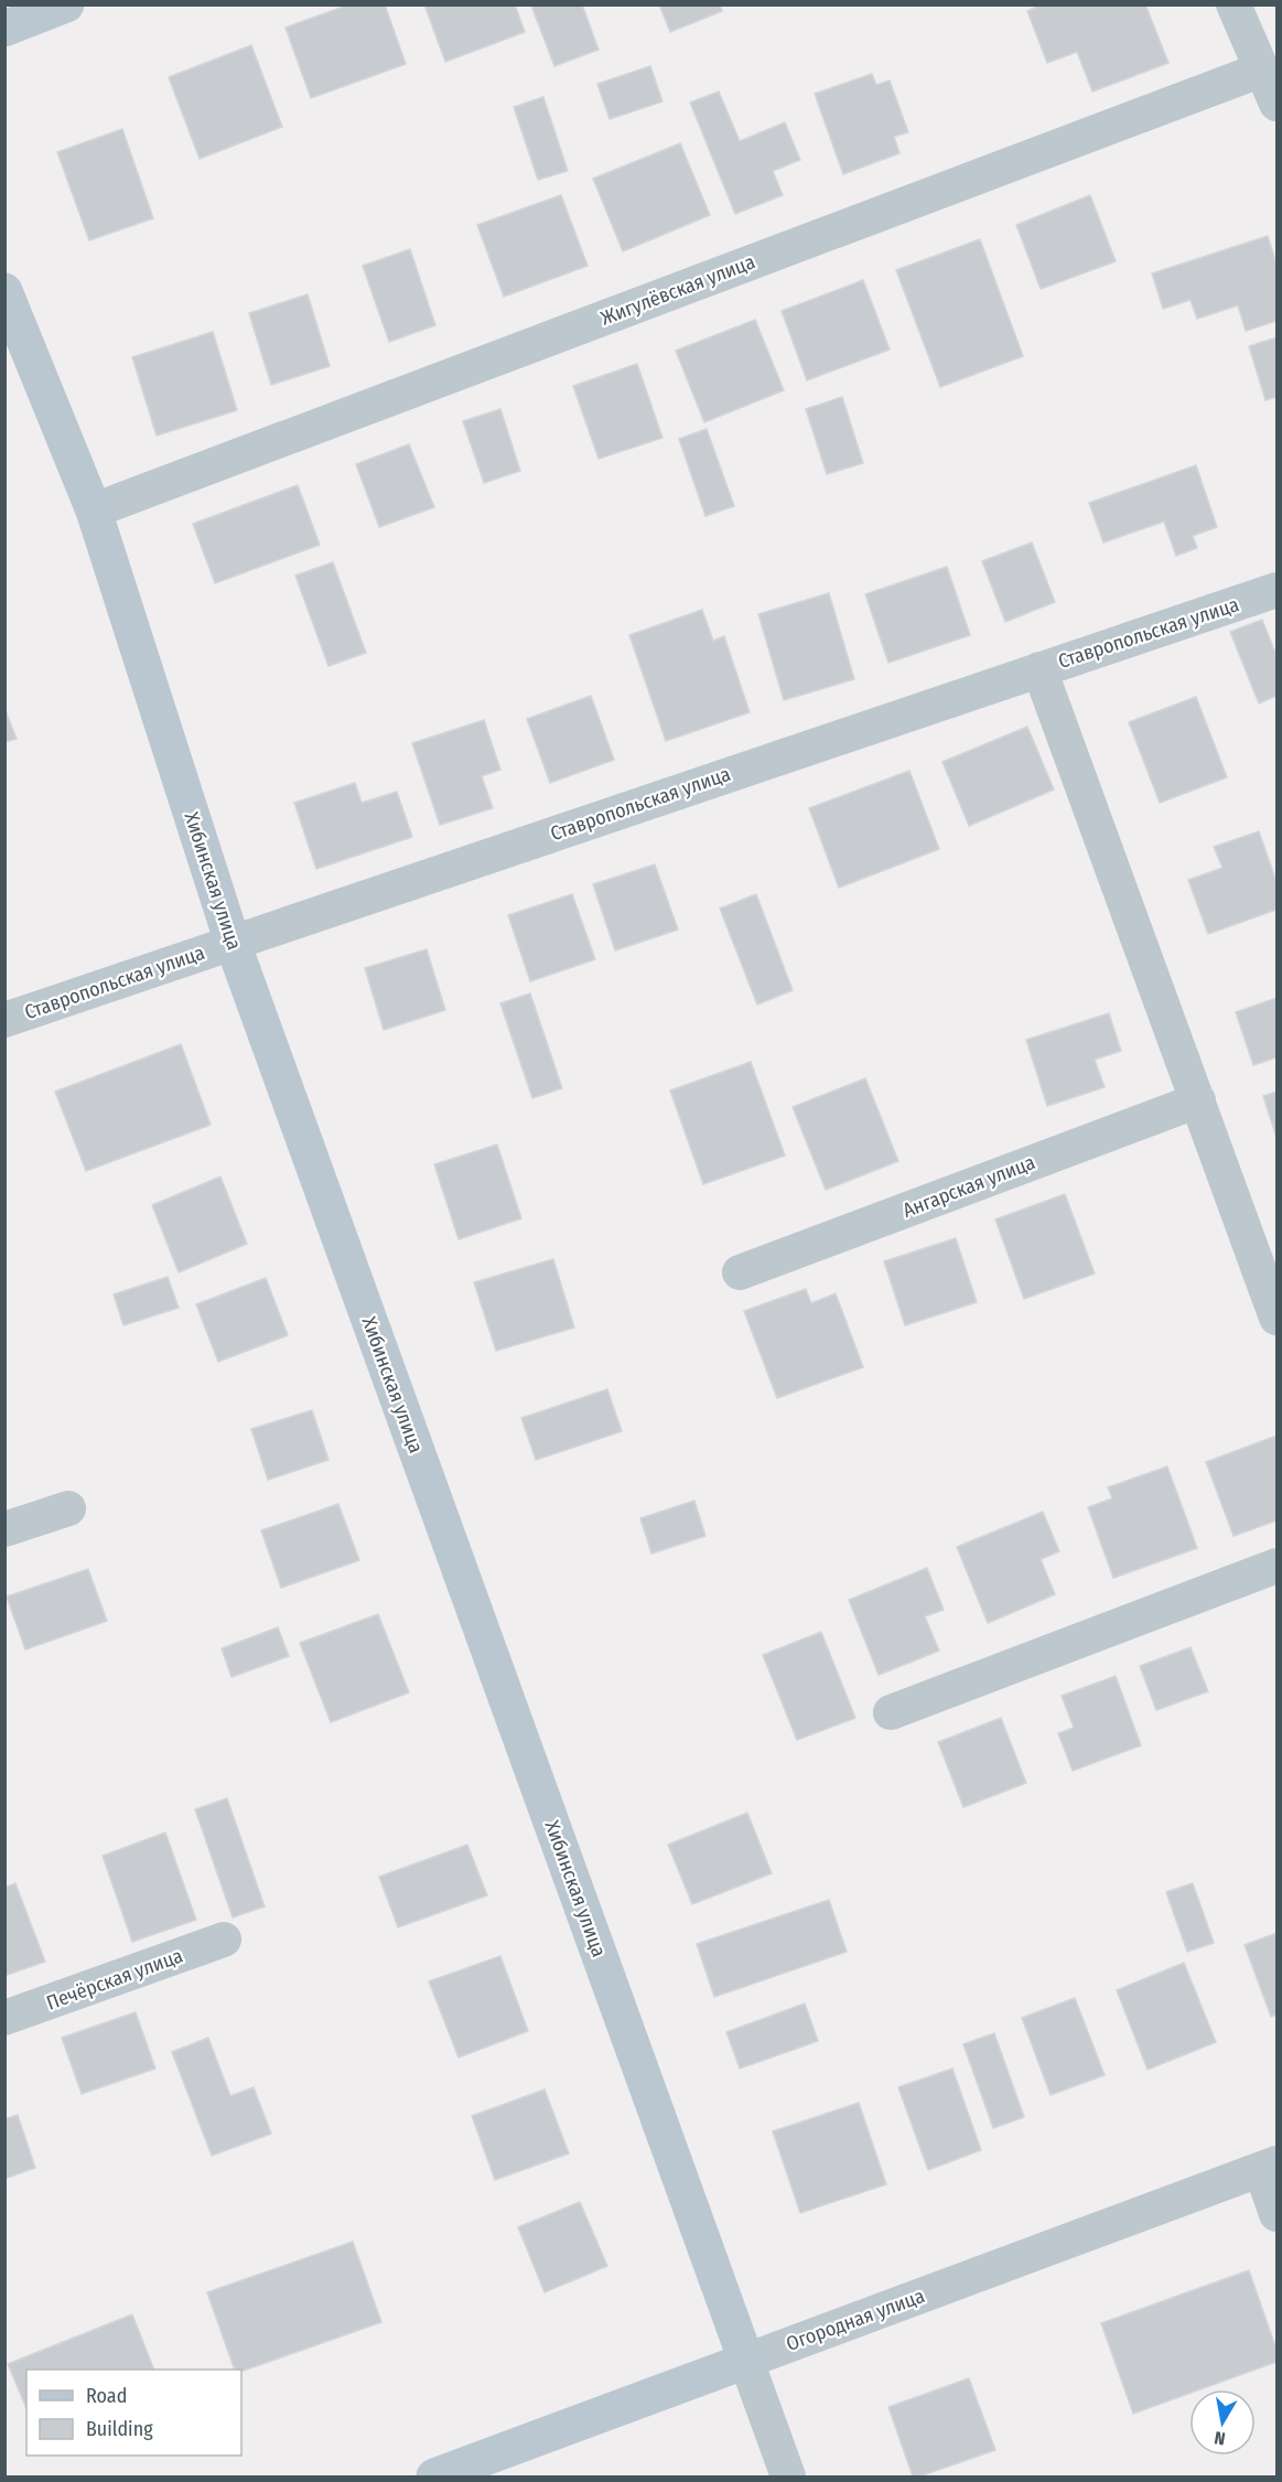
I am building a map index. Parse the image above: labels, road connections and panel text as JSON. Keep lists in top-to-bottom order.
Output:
{
  "streets": {
    "street": [
      "Жигулёвская улица",
      "Ставропольская улица",
      "Хибинская улица",
      "Ангарская улица",
      "Печёрская улица",
      "Огородная улица"
    ]
  },
  "crossings": [
    ["Жигулёвская улица", "Хибинская улица"],
    ["Ставропольская улица", "Хибинская улица"],
    ["Хибинская улица", "Огородная улица"]
  ],
  "legend": ["Road", "Building"],
  "north": "bottom"
}
